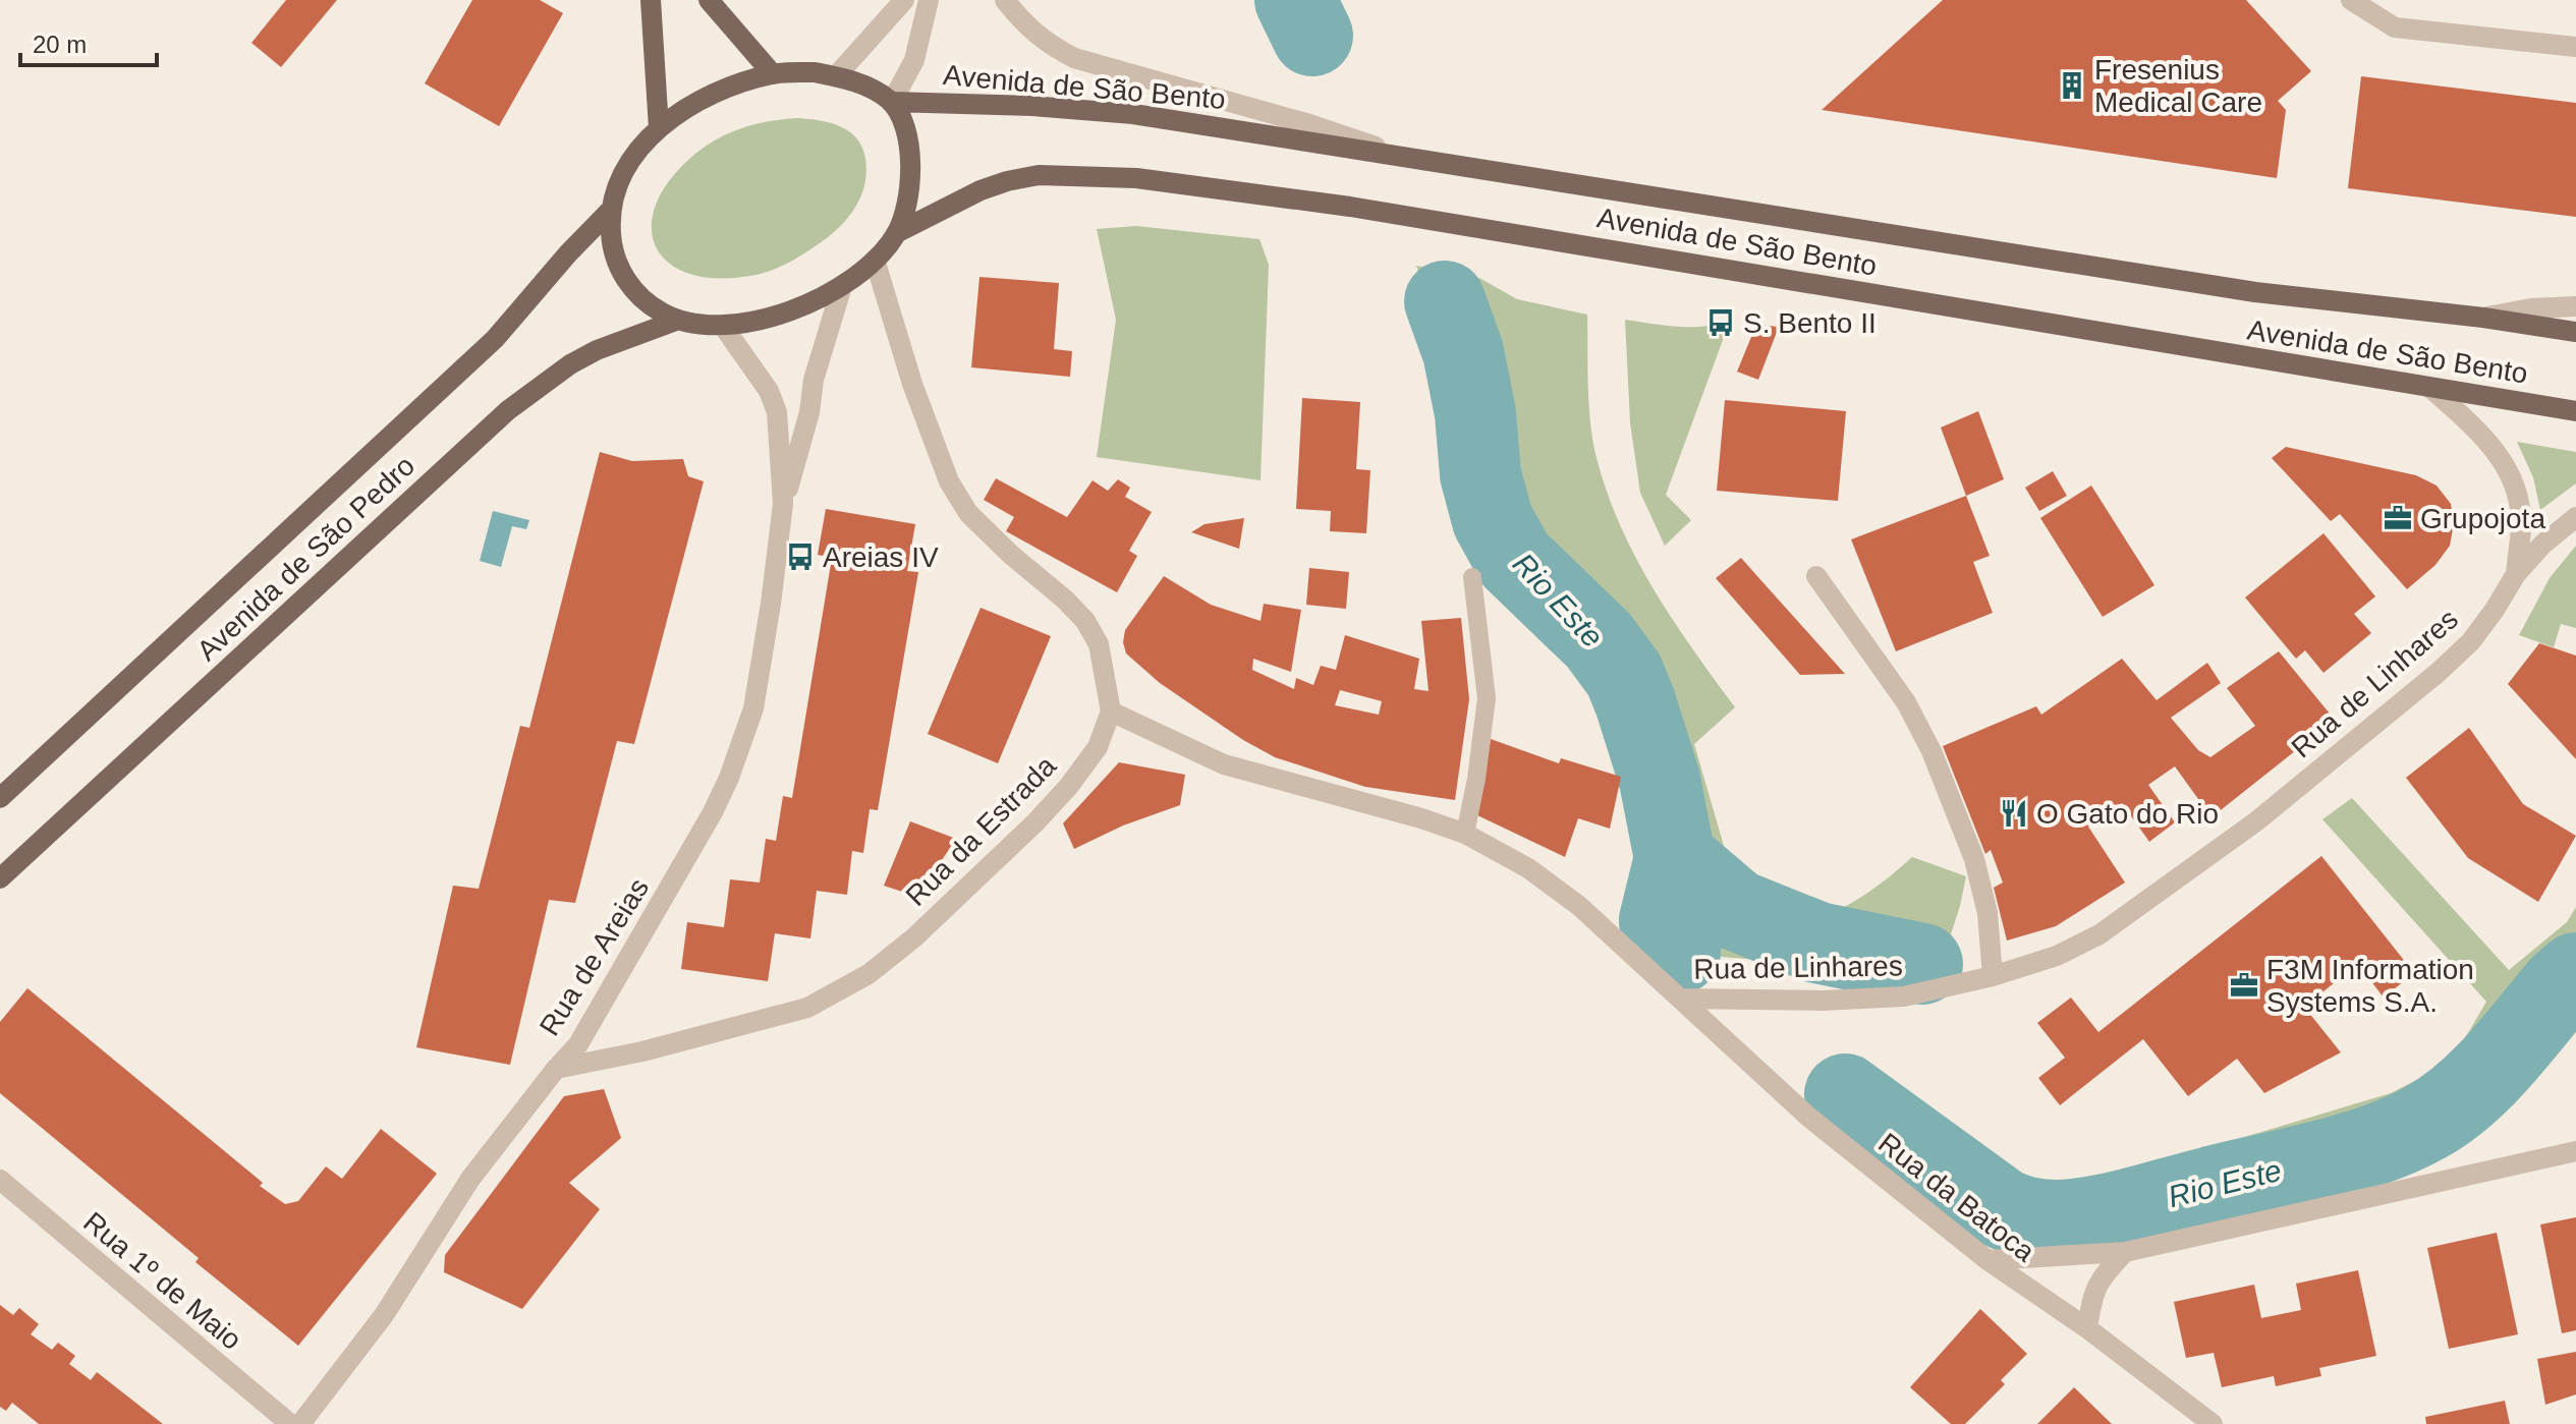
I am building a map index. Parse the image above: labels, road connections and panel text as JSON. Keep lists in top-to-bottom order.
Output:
{
  "streets": {
    "main road": ["Avenida de São Bento", "Avenida de São Pedro"],
    "street": [
      "Rua de Linhares",
      "Rua da Estrada",
      "Rua de Areias",
      "Rua da Batoca",
      "Rua 1º de Maio"
    ]
  },
  "crossings": [
    ["Avenida de São Bento", "Avenida de São Pedro"],
    ["Avenida de São Bento", "Rua de Linhares"],
    ["Avenida de São Bento", "Rua de Areias"],
    ["Avenida de São Pedro", "Rua de Areias"],
    ["Rua de Linhares", "Rua da Estrada"],
    ["Rua de Linhares", "Rua da Batoca"],
    ["Rua da Estrada", "Rua de Areias"]
  ],
  "water": ["Rio Este"],
  "places": {
    "building": ["Fresenius Medical Care"],
    "bus stop": ["S. Bento II", "Areias IV"],
    "office": ["Grupojota", "F3M Information Systems S.A."],
    "restaurant": ["O Gato do Rio"]
  },
  "scale_bar": "20 m"
}
